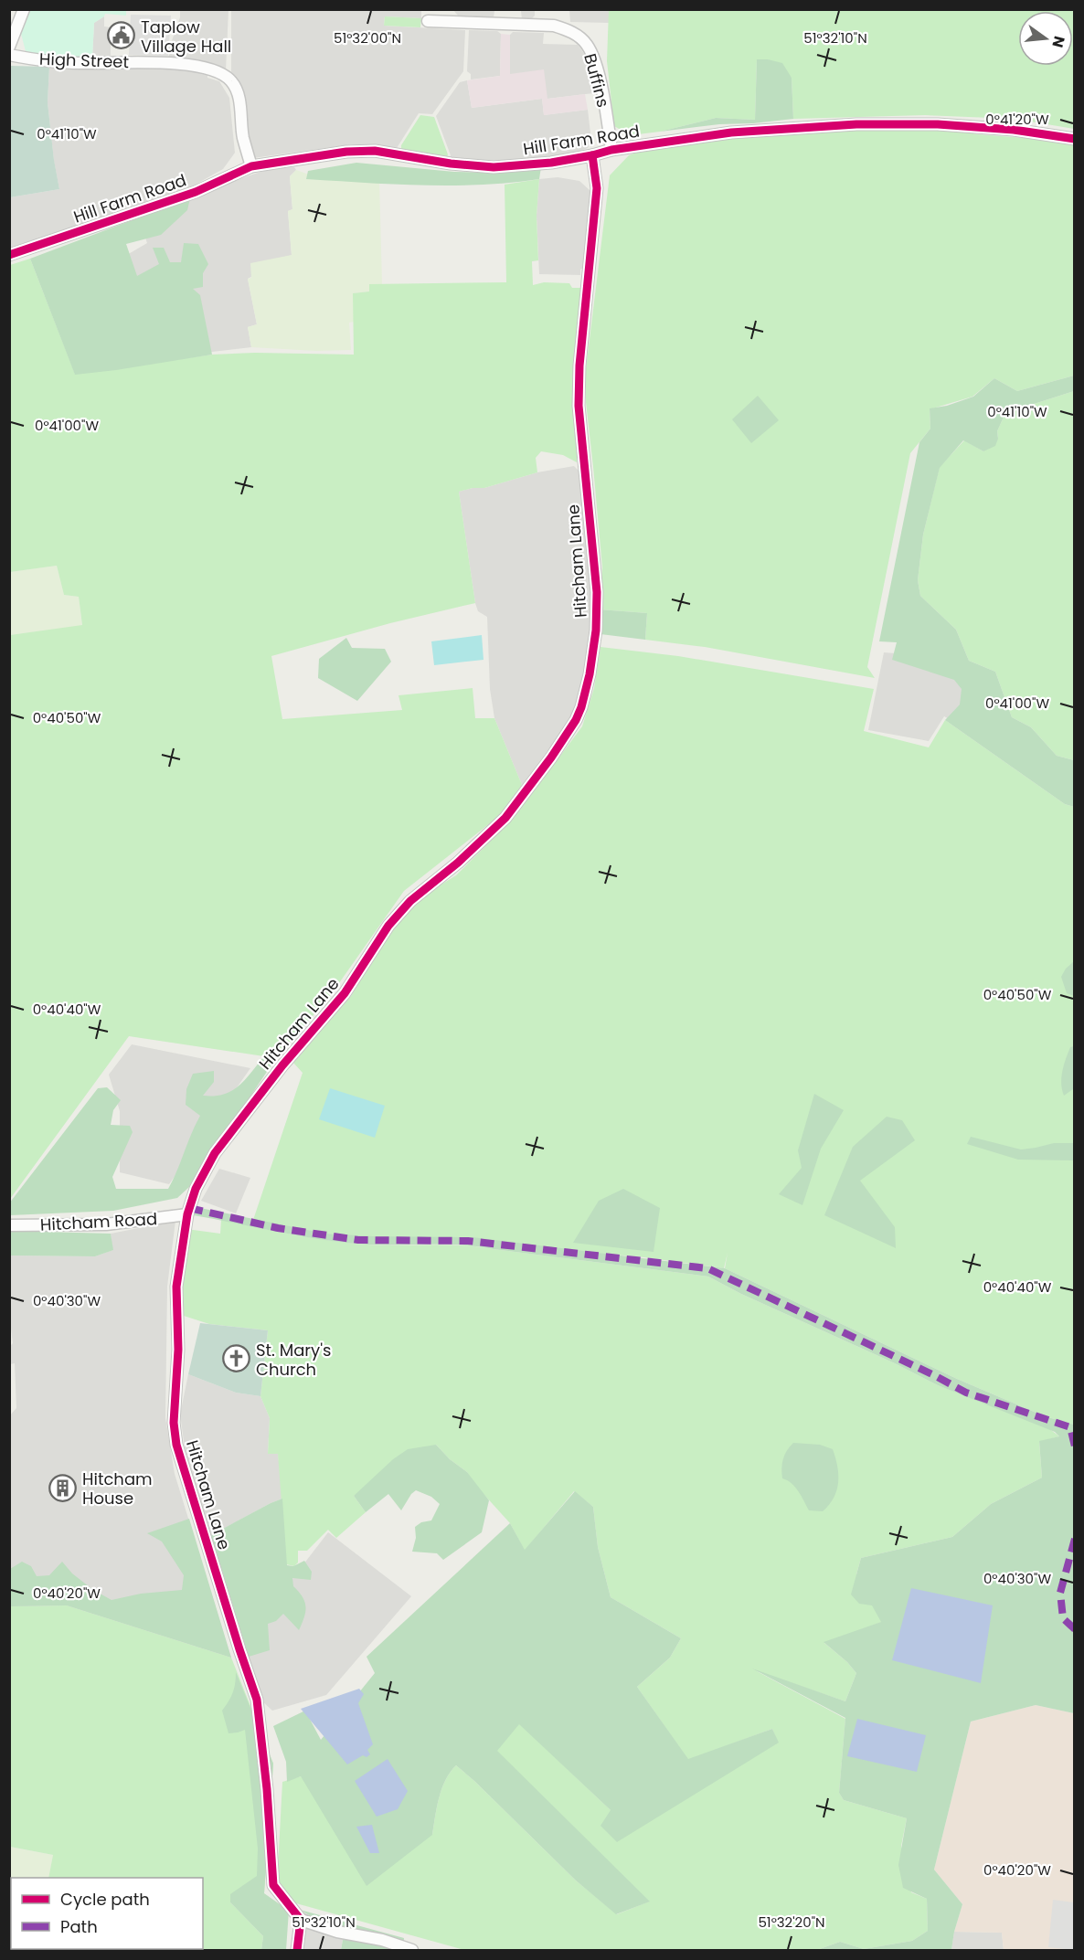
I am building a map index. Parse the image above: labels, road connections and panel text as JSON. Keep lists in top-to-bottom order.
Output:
{
  "streets": {
    "street": [
      "High Street",
      "Buffins",
      "Hill Farm Road",
      "Hitcham Lane",
      "Hitcham Road"
    ]
  },
  "crossings": [
    ["High Street", "Hill Farm Road"],
    ["Buffins", "Hill Farm Road"],
    ["Hill Farm Road", "Hitcham Lane"],
    ["Hitcham Lane", "Hitcham Road"]
  ],
  "places": {
    "public building": ["Taplow Village Hall"],
    "church": ["St. Mary's Church"],
    "building": ["Hitcham House"]
  },
  "legend": ["Cycle path", "Path"],
  "north": "right",
  "coordinates": [
    "51°32'00\"N",
    "51°32'10\"N",
    "0°41'20\"W",
    "0°41'10\"W",
    "0°41'00\"W",
    "0°40'50\"W",
    "0°40'40\"W",
    "0°40'30\"W",
    "0°40'20\"W",
    "51°32'20\"N"
  ]
}
